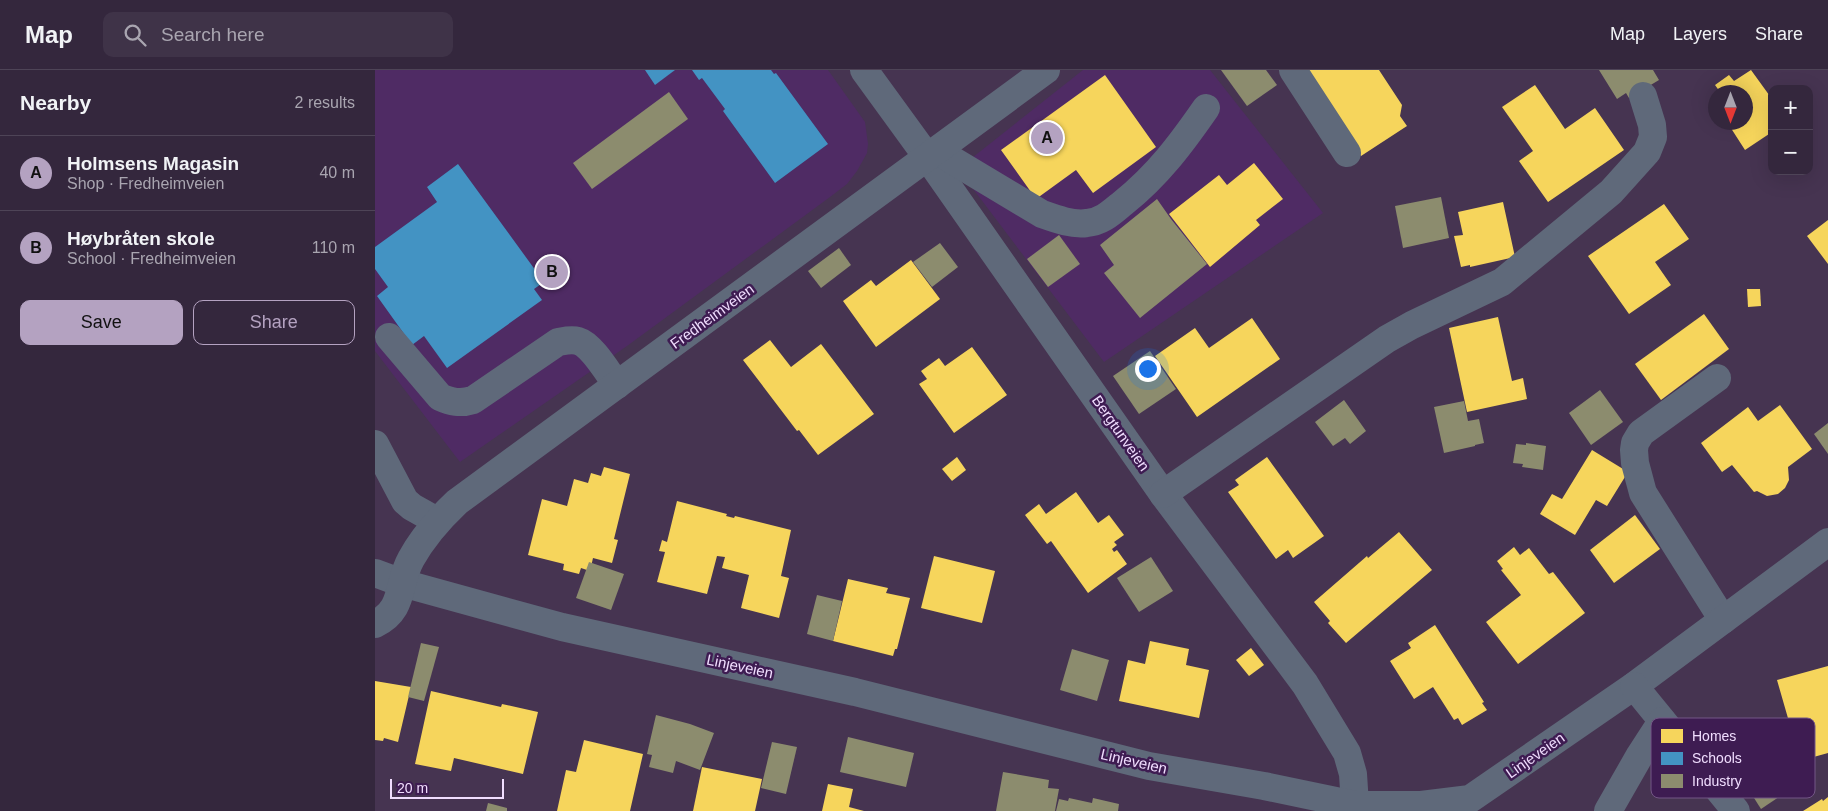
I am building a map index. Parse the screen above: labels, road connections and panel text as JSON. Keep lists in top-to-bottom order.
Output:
{
  "streets": {
    "street": ["Fredheimveien", "Bergtunveien", "Linjeveien"]
  },
  "crossings": [
    ["Fredheimveien", "Bergtunveien"],
    ["Fredheimveien", "Linjeveien"],
    ["Bergtunveien", "Linjeveien"]
  ],
  "legend": ["Homes", "Schools", "Industry"],
  "scale_bar": "20 m",
  "north": "bottom",
  "page": {
    "header": "Map",
    "search": "Search here",
    "nav": ["Map", "Layers", "Share"],
    "heading": ["Nearby", "2 results"],
    "map_buttons": ["+", "−"],
    "pins": ["A", "B"],
    "list": [
      {
        "mark": "A",
        "name": "Holmsens Magasin",
        "note": "Shop · Fredheimveien",
        "value": "40 m"
      },
      {
        "mark": "B",
        "name": "Høybråten skole",
        "note": "School · Fredheimveien",
        "value": "110 m"
      }
    ],
    "buttons": ["Save", "Share"],
    "scale": "20 m"
  }
}
